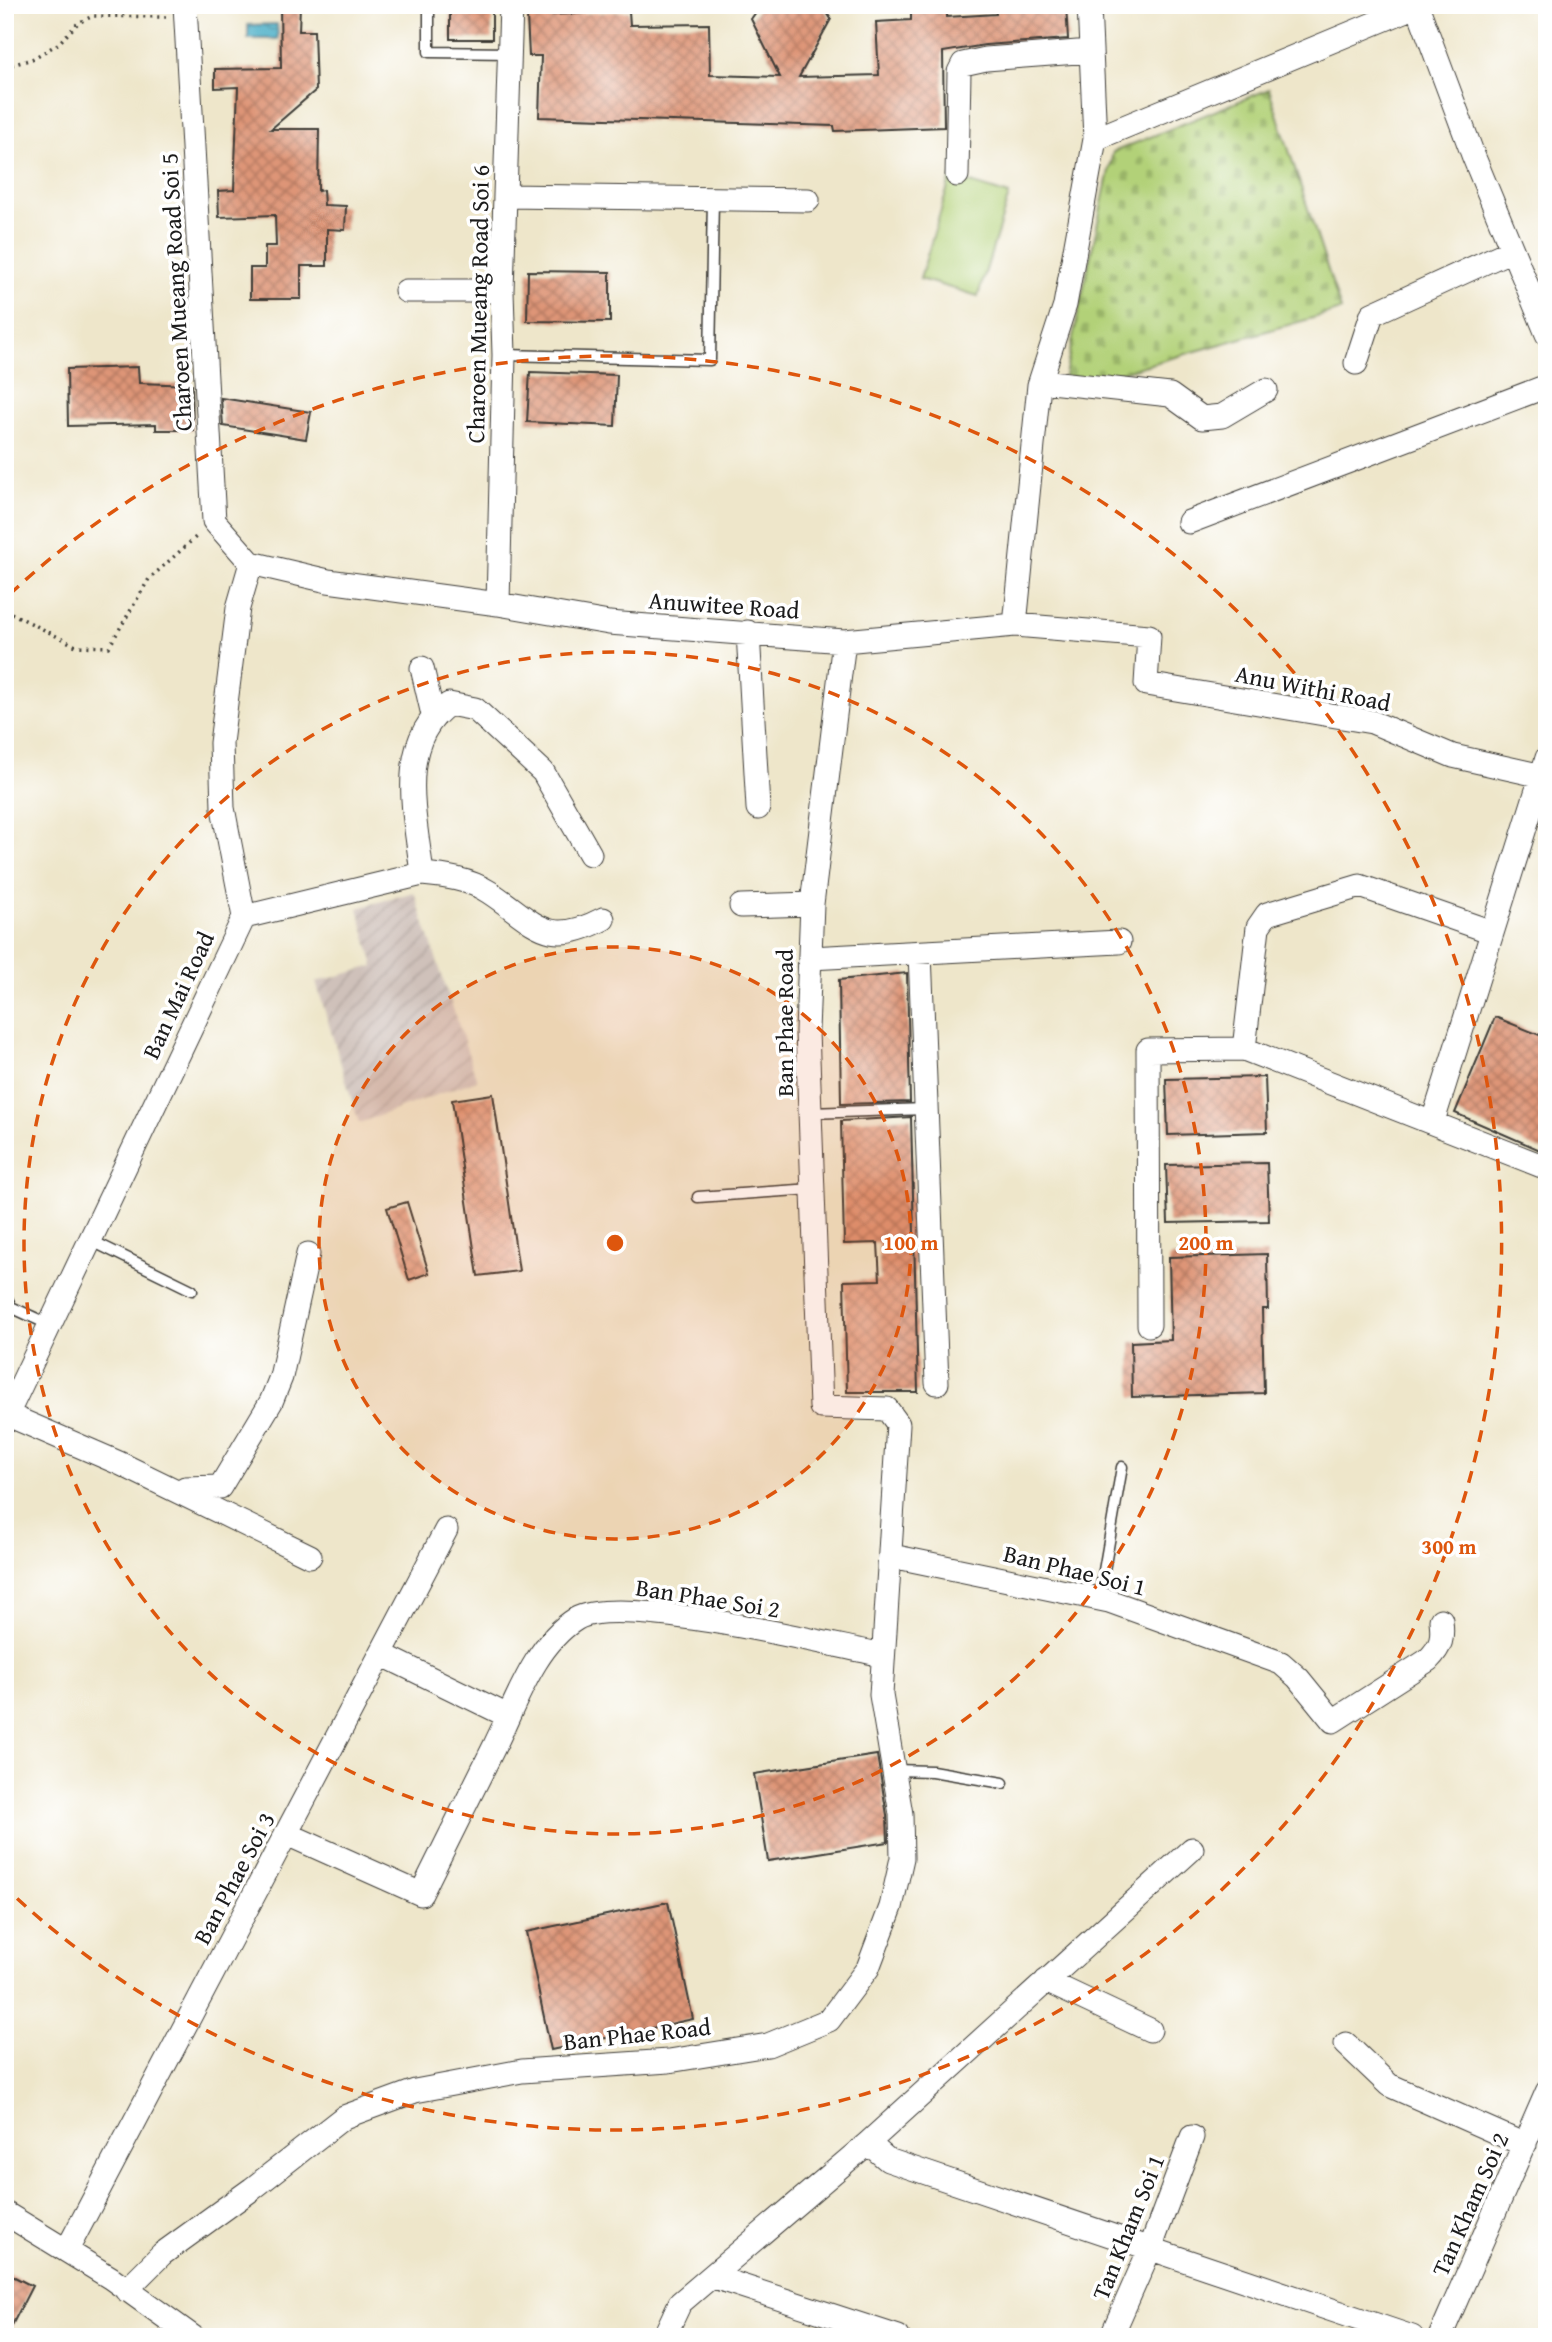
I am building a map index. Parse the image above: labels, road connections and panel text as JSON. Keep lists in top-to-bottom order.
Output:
{
  "streets": {
    "street": [
      "Charoen Mueang Road Soi 5",
      "Charoen Mueang Road Soi 6",
      "Anuwitee Road",
      "Anu Withi Road",
      "Ban Mai Road",
      "Ban Phae Road",
      "Ban Phae Soi 1",
      "Ban Phae Soi 2",
      "Ban Phae Soi 3",
      "Tan Kham Soi 2",
      "Tan Kham Soi 1"
    ]
  },
  "crossings": [
    ["Charoen Mueang Road Soi 6", "Anuwitee Road"],
    ["Anuwitee Road", "Anu Withi Road"],
    ["Anuwitee Road", "Ban Mai Road"],
    ["Anuwitee Road", "Ban Phae Road"],
    ["Ban Phae Road", "Ban Phae Soi 1"],
    ["Ban Phae Road", "Ban Phae Soi 2"],
    ["Ban Phae Soi 2", "Ban Phae Soi 3"]
  ],
  "rings": ["100 m", "200 m", "300 m"]
}
